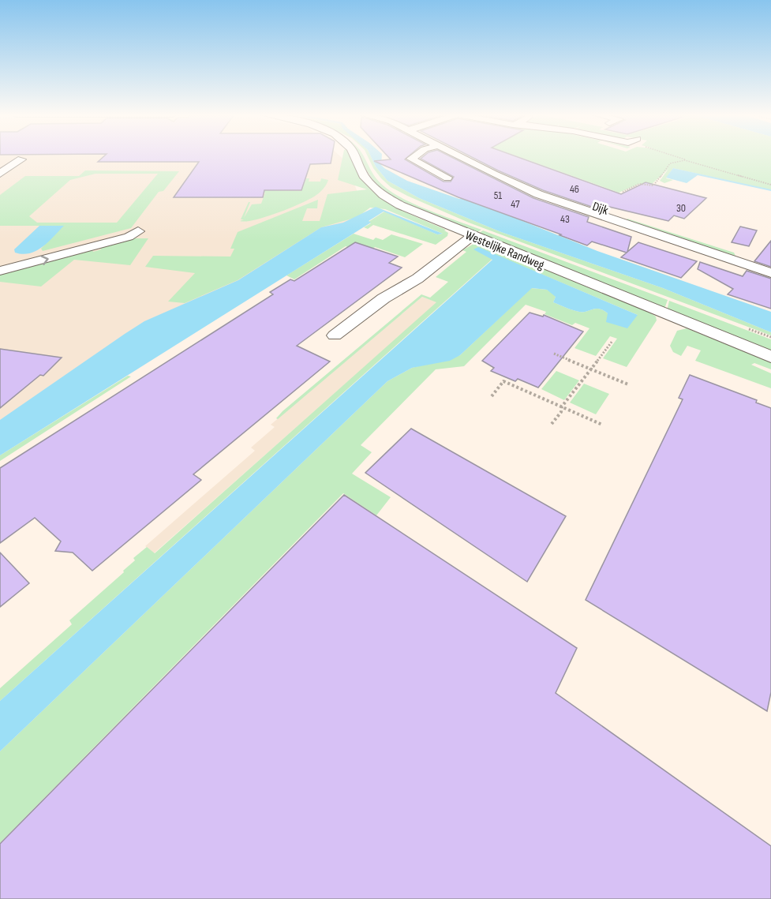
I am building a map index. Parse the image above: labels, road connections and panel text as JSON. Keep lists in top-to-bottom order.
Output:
{
  "streets": {
    "street": ["Dijk", "Westelijke Randweg"]
  },
  "house_numbers": [
    "46",
    "51",
    "47",
    "30",
    "43"
  ]
}
